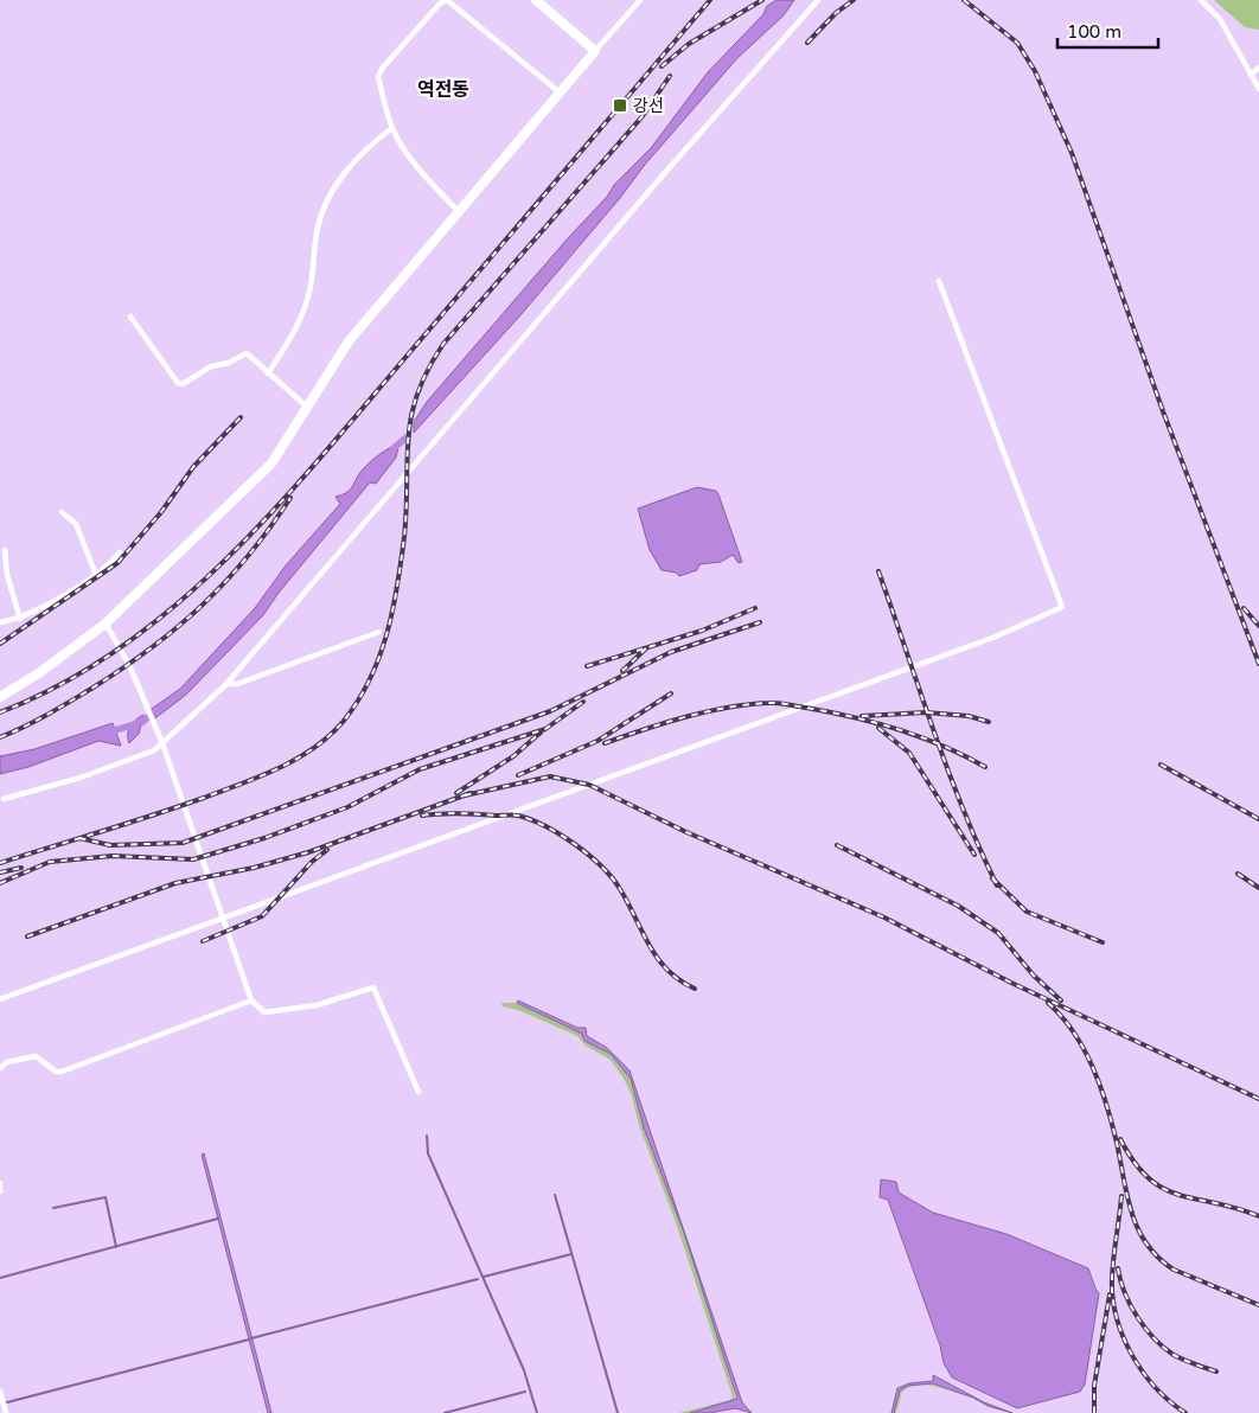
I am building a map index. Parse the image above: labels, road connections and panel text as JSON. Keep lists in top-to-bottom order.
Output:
{
  "districts": ["역전동"],
  "places": {
    "transit": ["강선"]
  },
  "scale_bar": "100 m"
}
